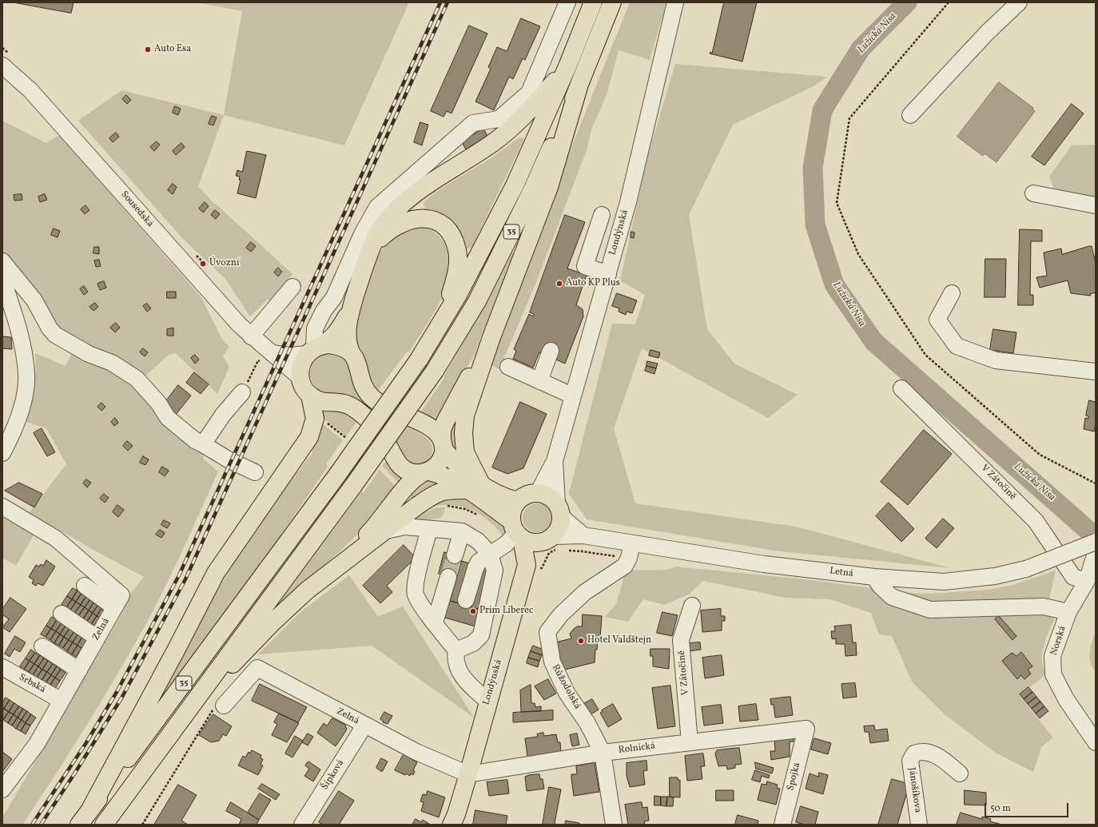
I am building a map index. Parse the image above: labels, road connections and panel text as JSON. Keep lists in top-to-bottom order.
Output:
{
  "streets": {
    "main road": ["35", "Londýnská"],
    "street": [
      "Sousedská",
      "V Zátočině",
      "Letná",
      "Zelná",
      "Norská",
      "Srbská",
      "Růžodolská",
      "Rolnická",
      "Šípková",
      "Spojka",
      "Jánošíkova"
    ]
  },
  "crossings": [
    ["Londýnská", "Letná"],
    ["Londýnská", "Zelná"],
    ["Londýnská", "Rolnická"],
    ["V Zátočině", "Norská"],
    ["V Zátočině", "Rolnická"],
    ["Letná", "Růžodolská"],
    ["Zelná", "Srbská"],
    ["Zelná", "Rolnická"],
    ["Zelná", "Šípková"],
    ["Růžodolská", "Rolnická"],
    ["Rolnická", "Spojka"]
  ],
  "water": ["Lužická Nisa"],
  "places": [
    "Auto Esa",
    "Úvozní",
    "Auto KP Plus",
    "Prim Liberec",
    "Hotel Valdštejn"
  ],
  "scale_bar": "50 m"
}
